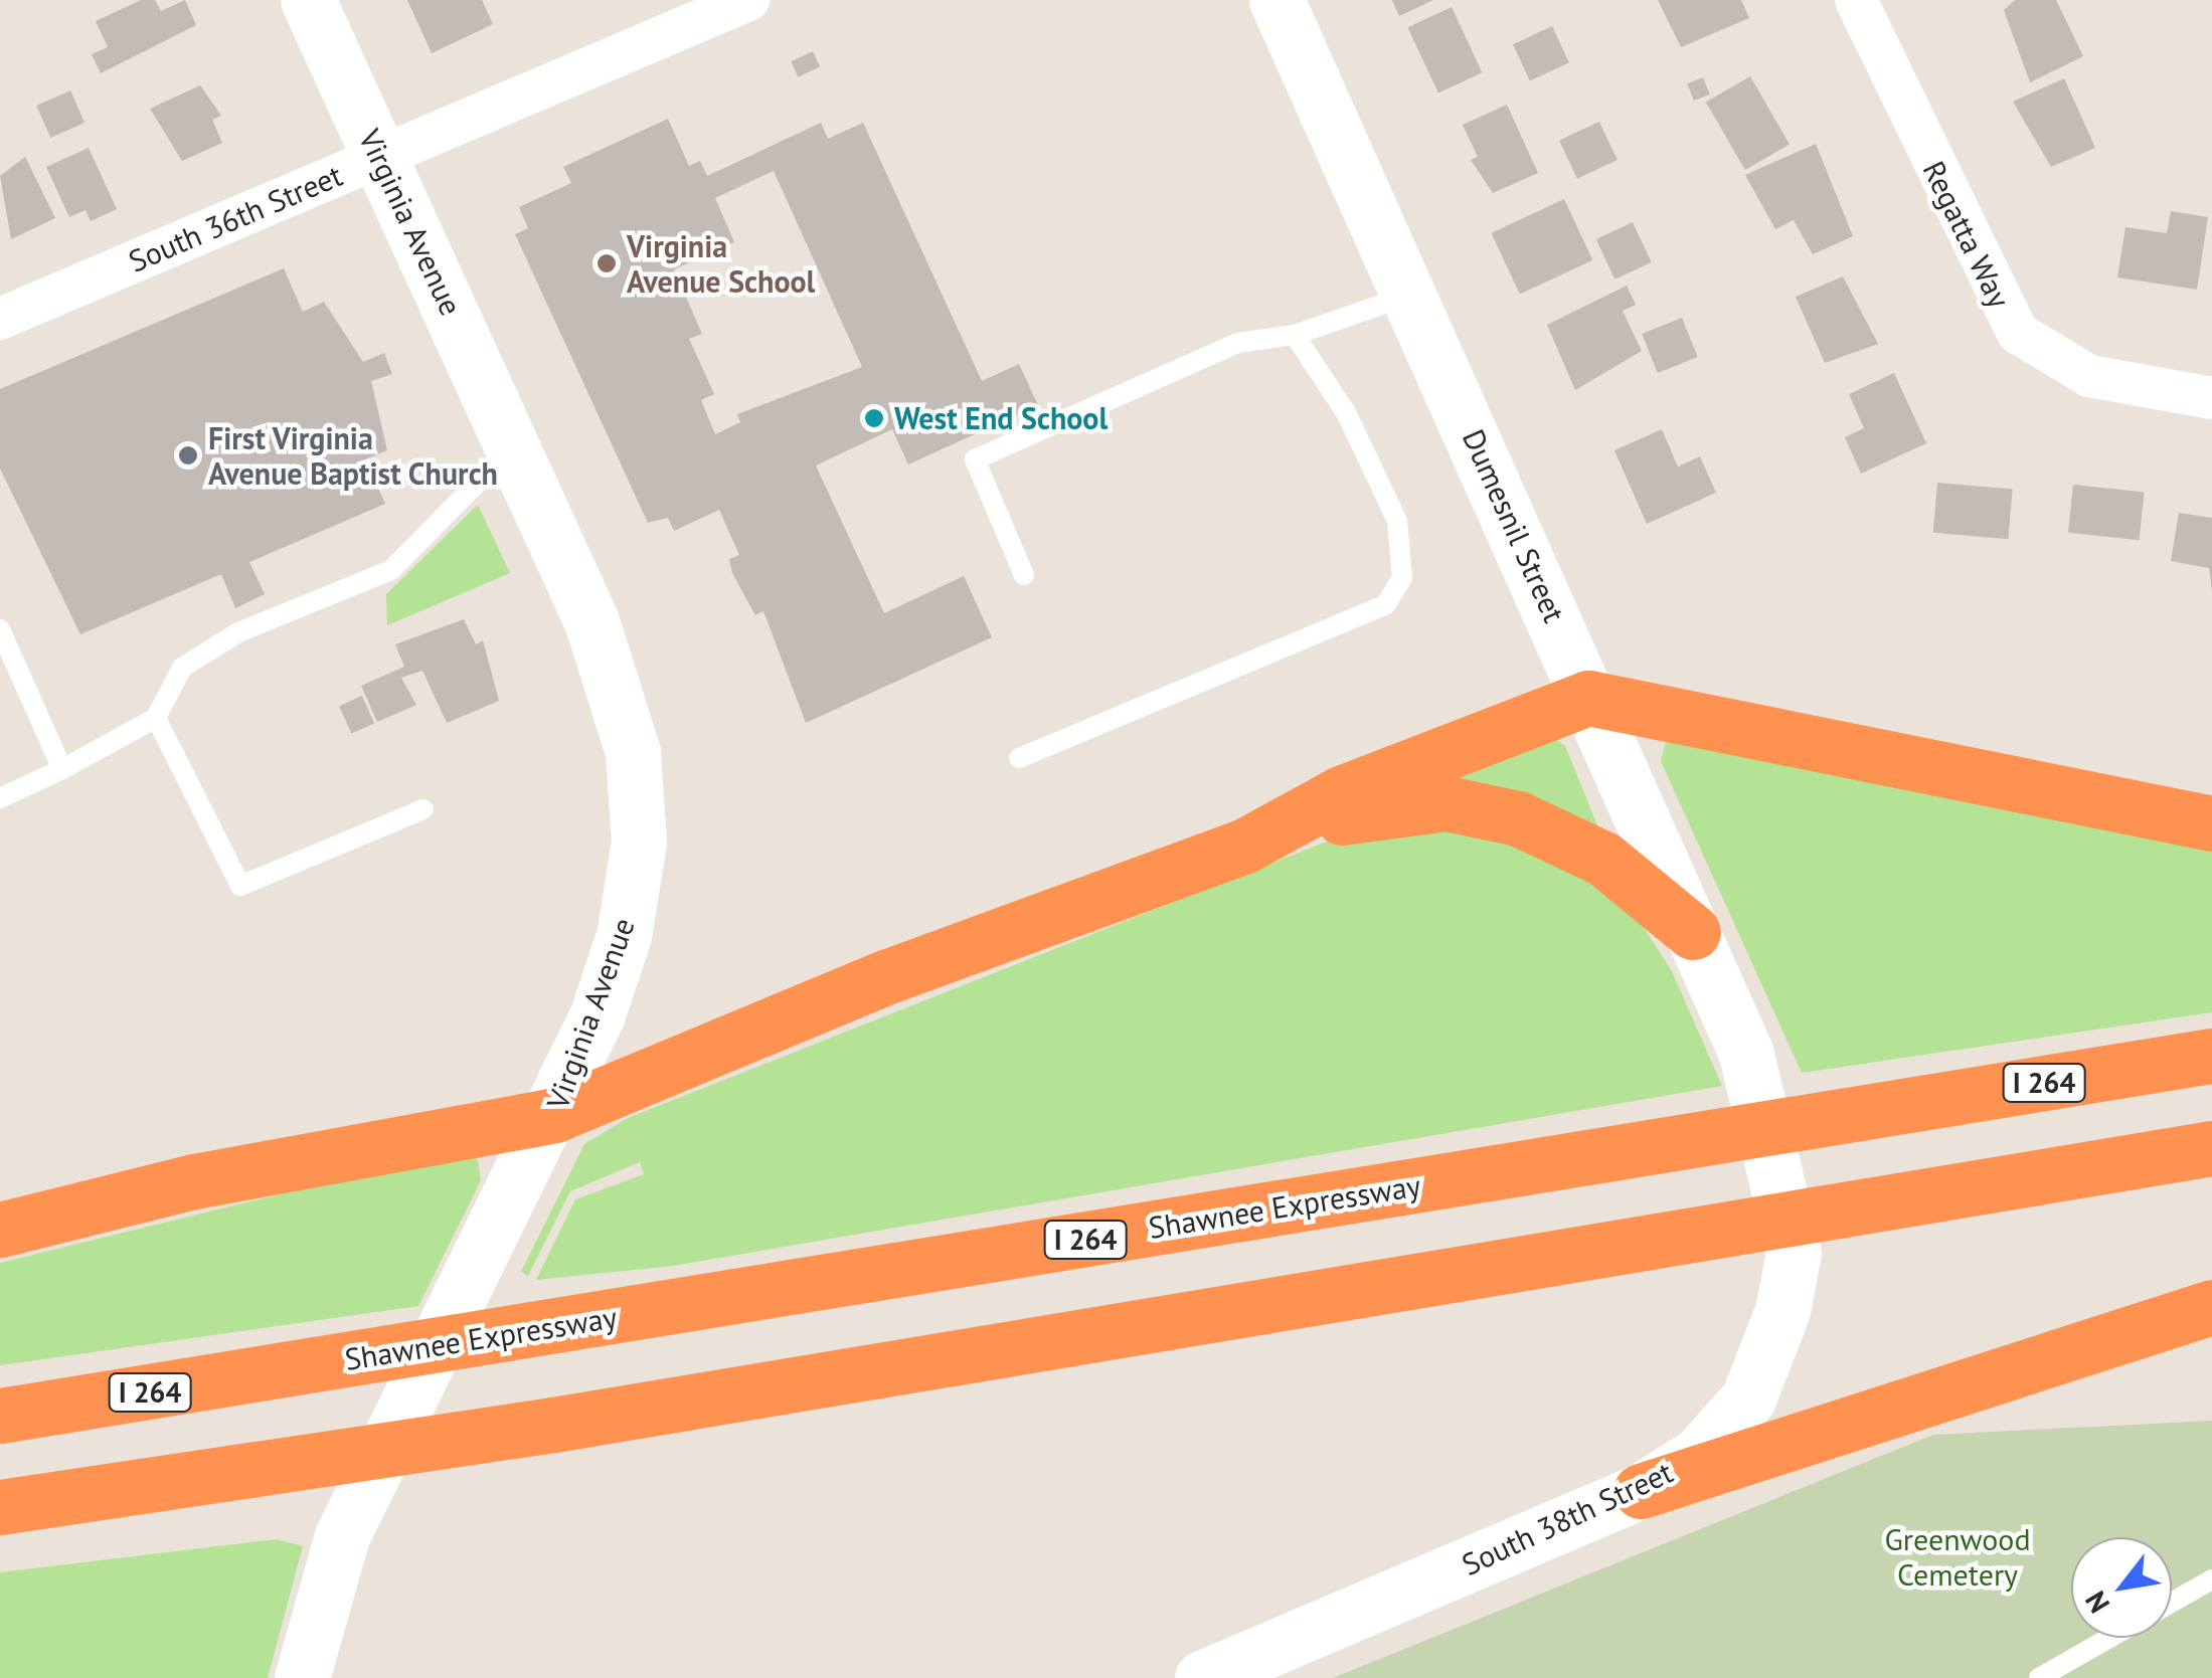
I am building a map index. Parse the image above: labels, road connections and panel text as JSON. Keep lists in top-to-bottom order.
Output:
{
  "streets": {
    "highway": ["I 264", "Shawnee Expressway"],
    "main road": ["Virginia Avenue", "Dumesnil Street", "South 38th Street"],
    "street": ["South 36th Street", "Regatta Way"]
  },
  "crossings": [
    ["South 36th Street", "Virginia Avenue"],
    ["Dumesnil Street", "South 38th Street"]
  ],
  "parks": ["Greenwood Cemetery"],
  "places": ["Virginia Avenue School", "West End School", "First Virginia Avenue Baptist Church"],
  "north": "bottom left"
}
